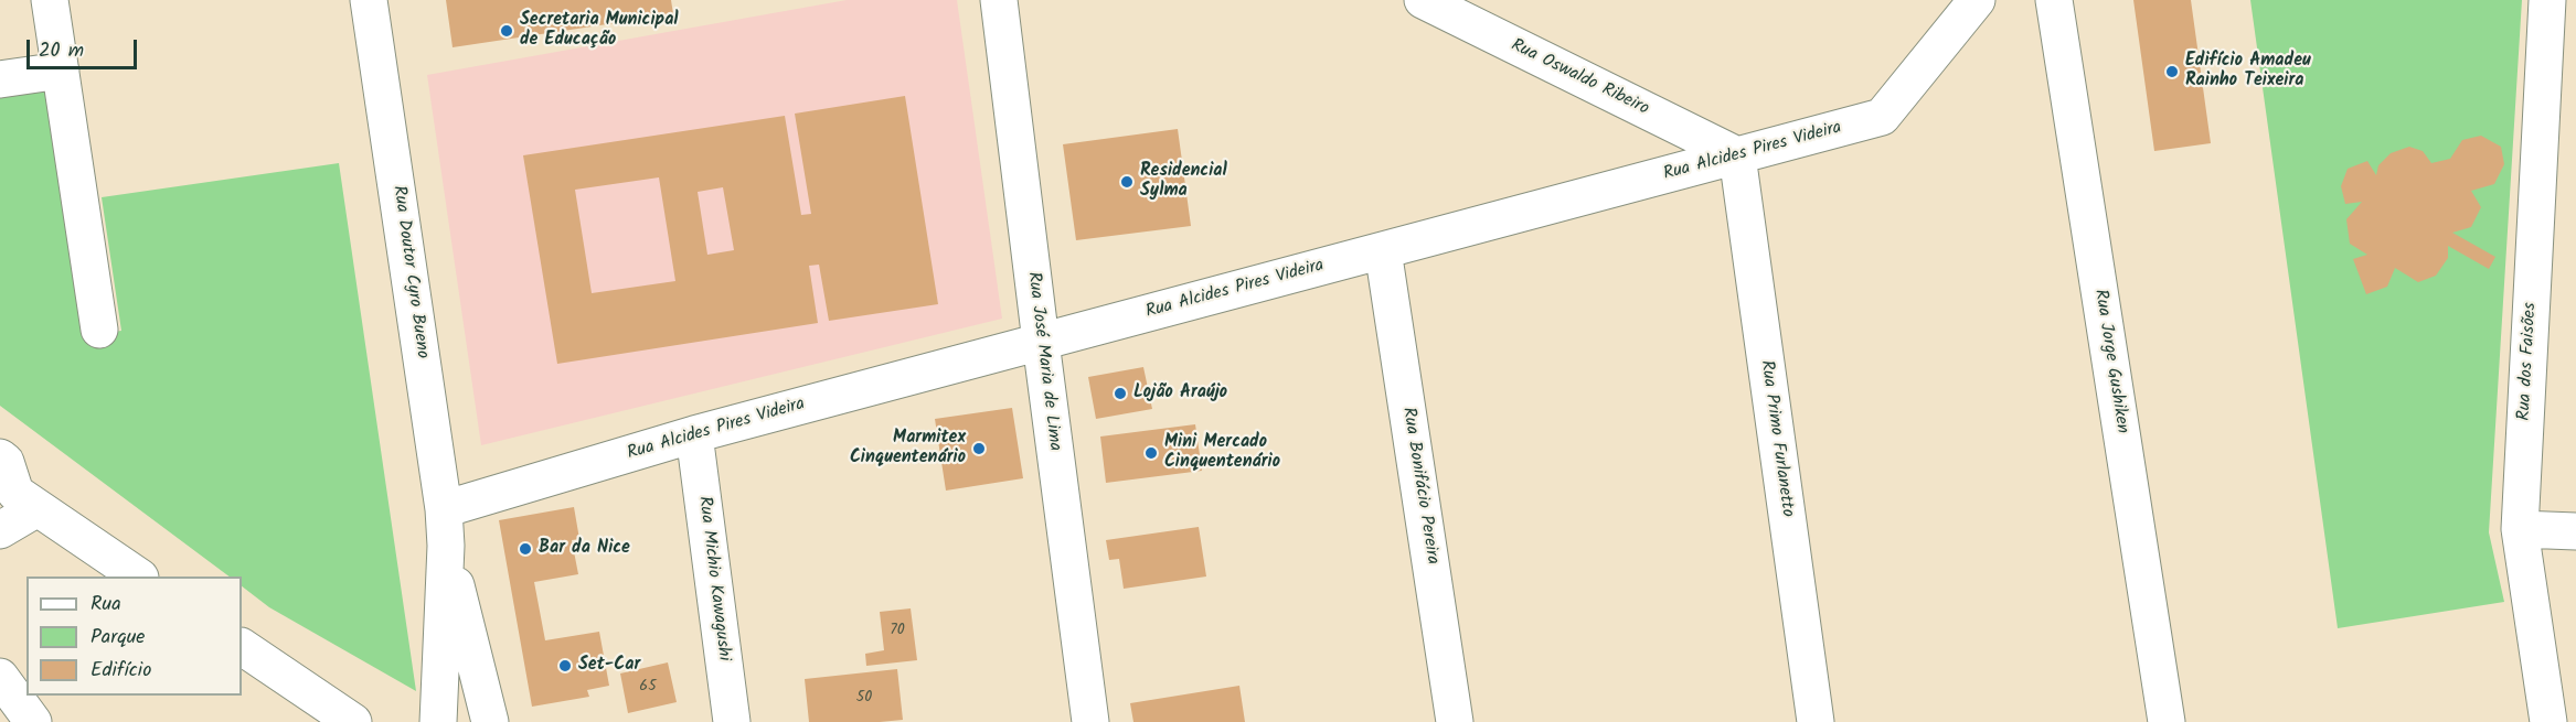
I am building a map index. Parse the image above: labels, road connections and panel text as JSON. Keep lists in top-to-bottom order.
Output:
{
  "streets": {
    "street": [
      "Rua Oswaldo Ribeiro",
      "Rua Alcides Pires Videira",
      "Rua Doutor Cyro Bueno",
      "Rua José Maria de Lima",
      "Rua Jorge Gushiken",
      "Rua dos Faisões",
      "Rua Primo Furlanetto",
      "Rua Bonifácio Pereira",
      "Rua Michio Kawagushi"
    ]
  },
  "crossings": [
    ["Rua Oswaldo Ribeiro", "Rua Alcides Pires Videira"],
    ["Rua Oswaldo Ribeiro", "Rua Primo Furlanetto"],
    ["Rua Alcides Pires Videira", "Rua Doutor Cyro Bueno"],
    ["Rua Alcides Pires Videira", "Rua José Maria de Lima"],
    ["Rua Alcides Pires Videira", "Rua Primo Furlanetto"],
    ["Rua Alcides Pires Videira", "Rua Bonifácio Pereira"],
    ["Rua Alcides Pires Videira", "Rua Michio Kawagushi"]
  ],
  "places": [
    "Secretaria Municipal de Educação",
    "Edifício Amadeu Rainho Teixeira",
    "Residencial Sylma",
    "Lojão Araújo",
    "Marmitex Cinquentenário",
    "Mini Mercado Cinquentenário",
    "Bar da Nice",
    "Set-Car"
  ],
  "house_numbers": ["70", "65", "50"],
  "legend": ["Rua", "Parque", "Edifício"],
  "scale_bar": "20 m"
}
